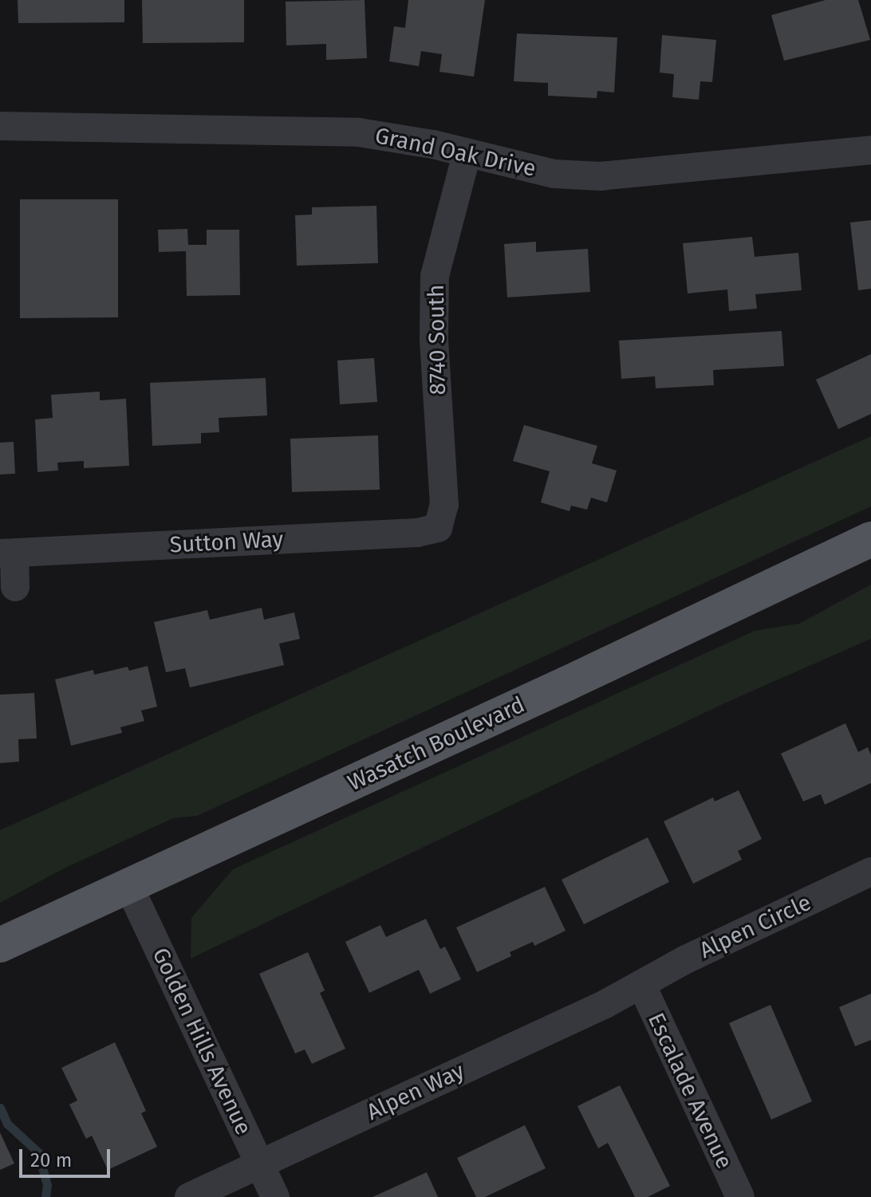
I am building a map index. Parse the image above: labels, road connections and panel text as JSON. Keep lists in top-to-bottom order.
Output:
{
  "streets": {
    "main road": ["Wasatch Boulevard"],
    "street": [
      "Grand Oak Drive",
      "8740 South",
      "Sutton Way",
      "Alpen Circle",
      "Golden Hills Avenue",
      "Escalade Avenue",
      "Alpen Way"
    ]
  },
  "crossings": [
    ["Grand Oak Drive", "8740 South"],
    ["8740 South", "Sutton Way"],
    ["Wasatch Boulevard", "Golden Hills Avenue"],
    ["Alpen Circle", "Escalade Avenue"],
    ["Alpen Circle", "Alpen Way"],
    ["Golden Hills Avenue", "Alpen Way"],
    ["Escalade Avenue", "Alpen Way"]
  ],
  "scale_bar": "20 m"
}
